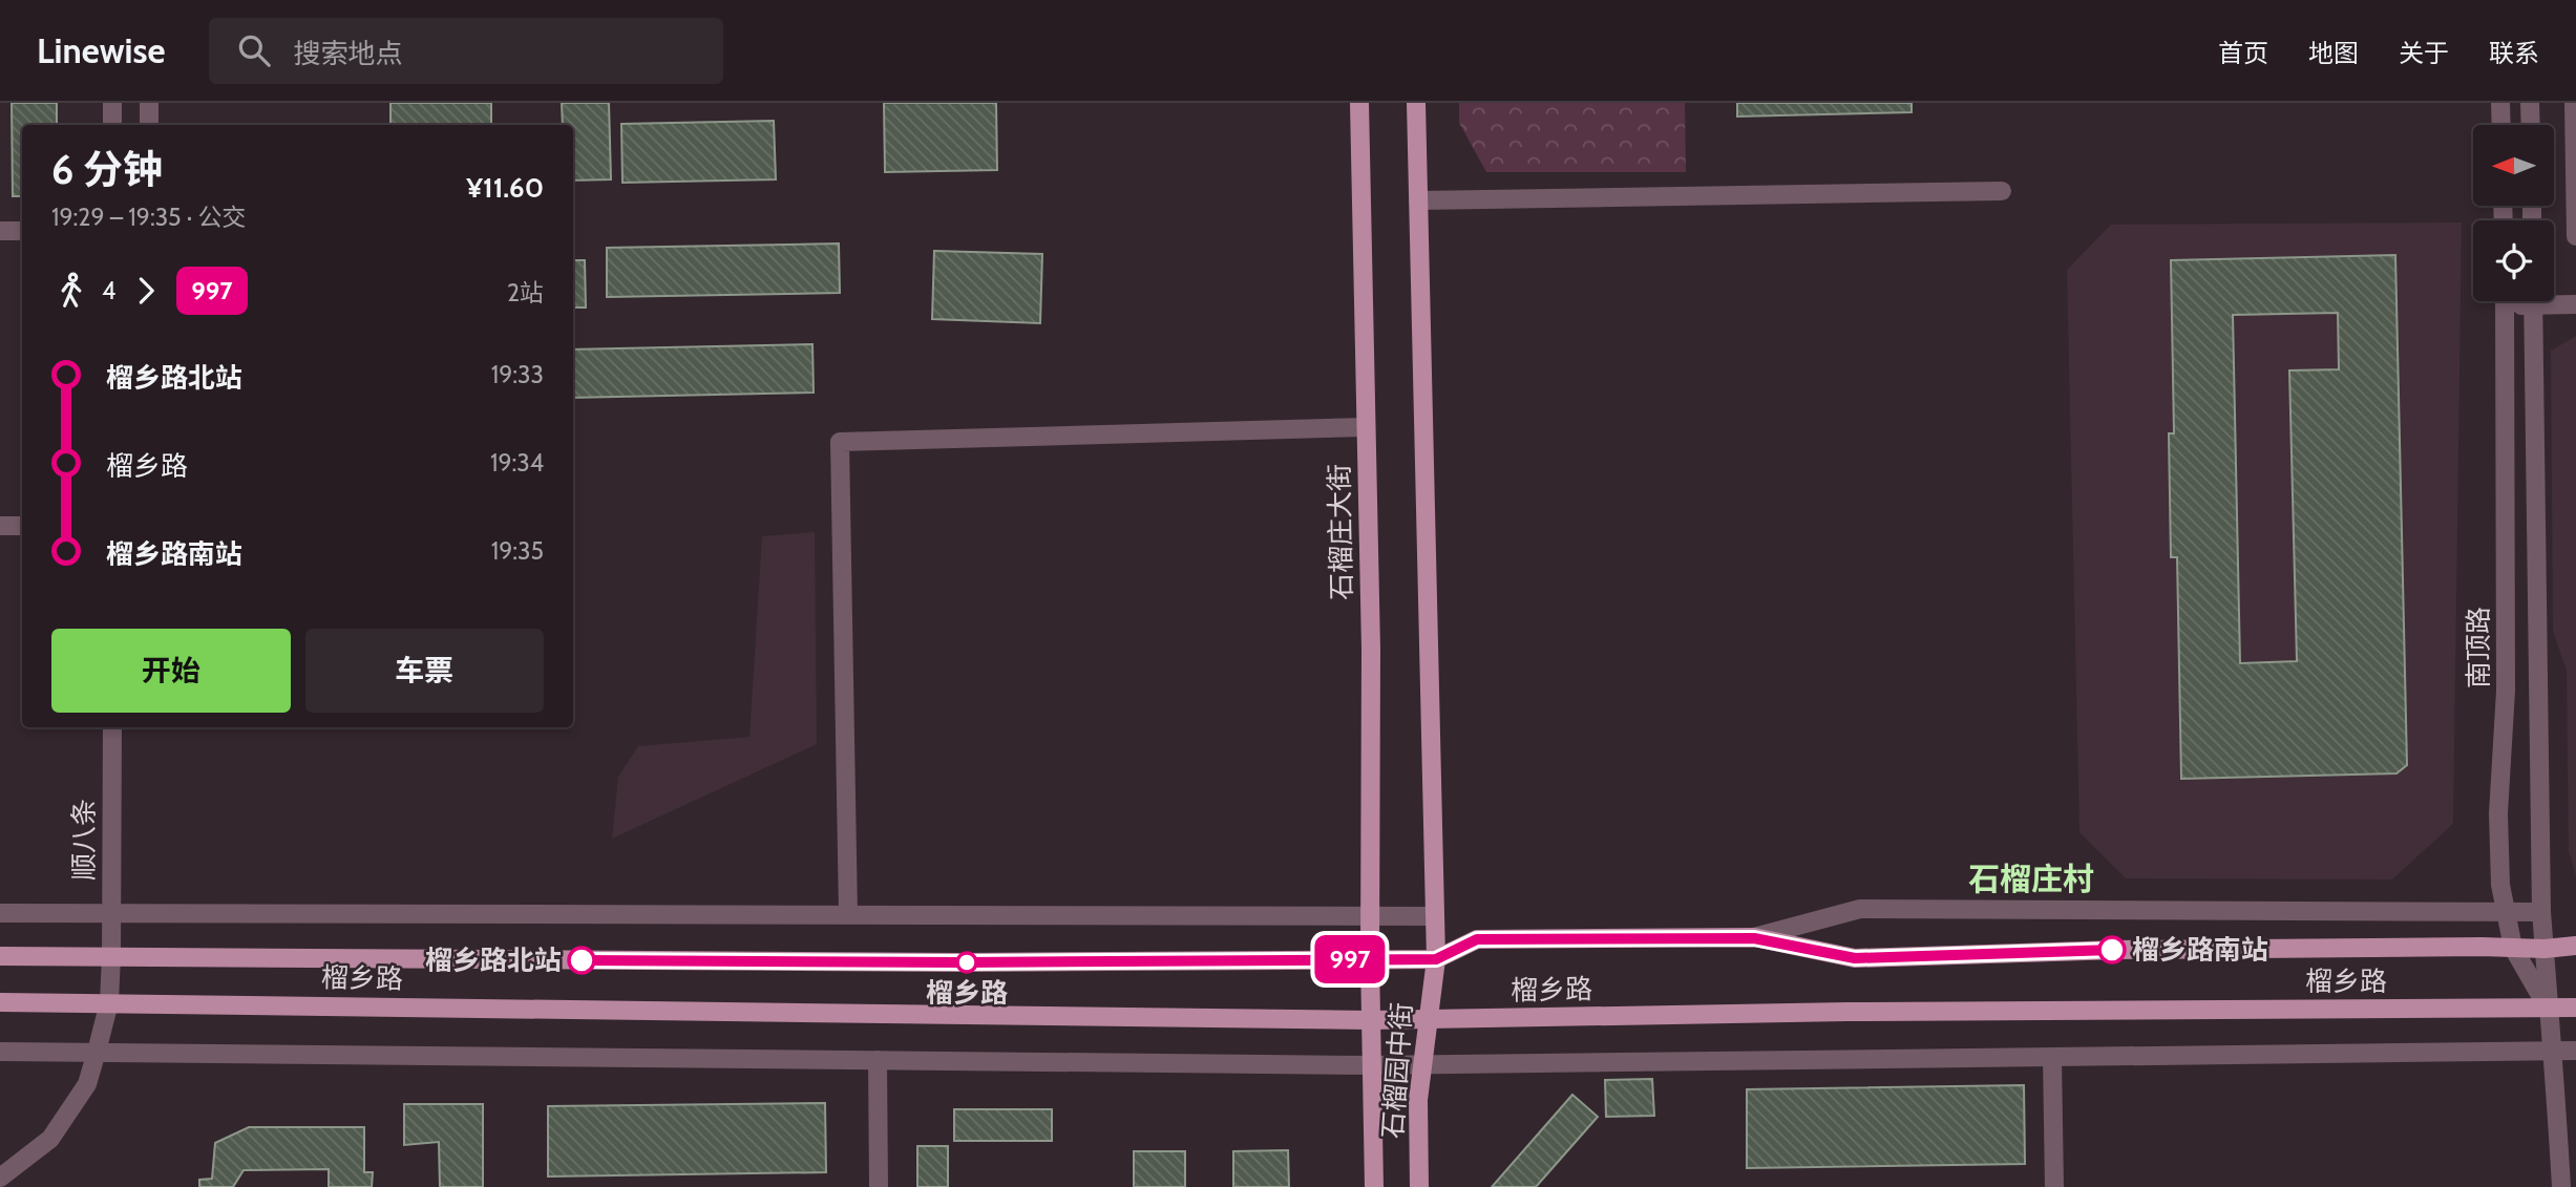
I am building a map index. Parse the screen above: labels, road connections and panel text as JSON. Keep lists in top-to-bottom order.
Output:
{
  "streets": {
    "main road": ["石榴庄大街", "榴乡路", "石榴园中街"],
    "street": ["南顶路", "顺八条"]
  },
  "crossings": [
    ["石榴庄大街", "榴乡路"],
    ["石榴庄大街", "石榴园中街"],
    ["南顶路", "榴乡路"],
    ["顺八条", "榴乡路"],
    ["榴乡路", "石榴园中街"]
  ],
  "districts": ["石榴庄村"],
  "places": ["榴乡路南站", "榴乡路北站", "榴乡路"],
  "lines": ["bus line 997"],
  "north": "left",
  "page": {
    "header": "Linewise",
    "search": "搜索地点",
    "nav": [
      "首页",
      "地图",
      "关于",
      "联系"
    ],
    "on_map": "997",
    "heading": ["6 分钟", "19:29 – 19:35 · 公交", "¥11.60"],
    "legs": ["4", "997", "2站"],
    "list": [
      {
        "name": "榴乡路北站",
        "value": "19:33"
      },
      {
        "name": "榴乡路",
        "value": "19:34"
      },
      {
        "name": "榴乡路南站",
        "value": "19:35"
      }
    ],
    "buttons": ["开始", "车票"]
  }
}
